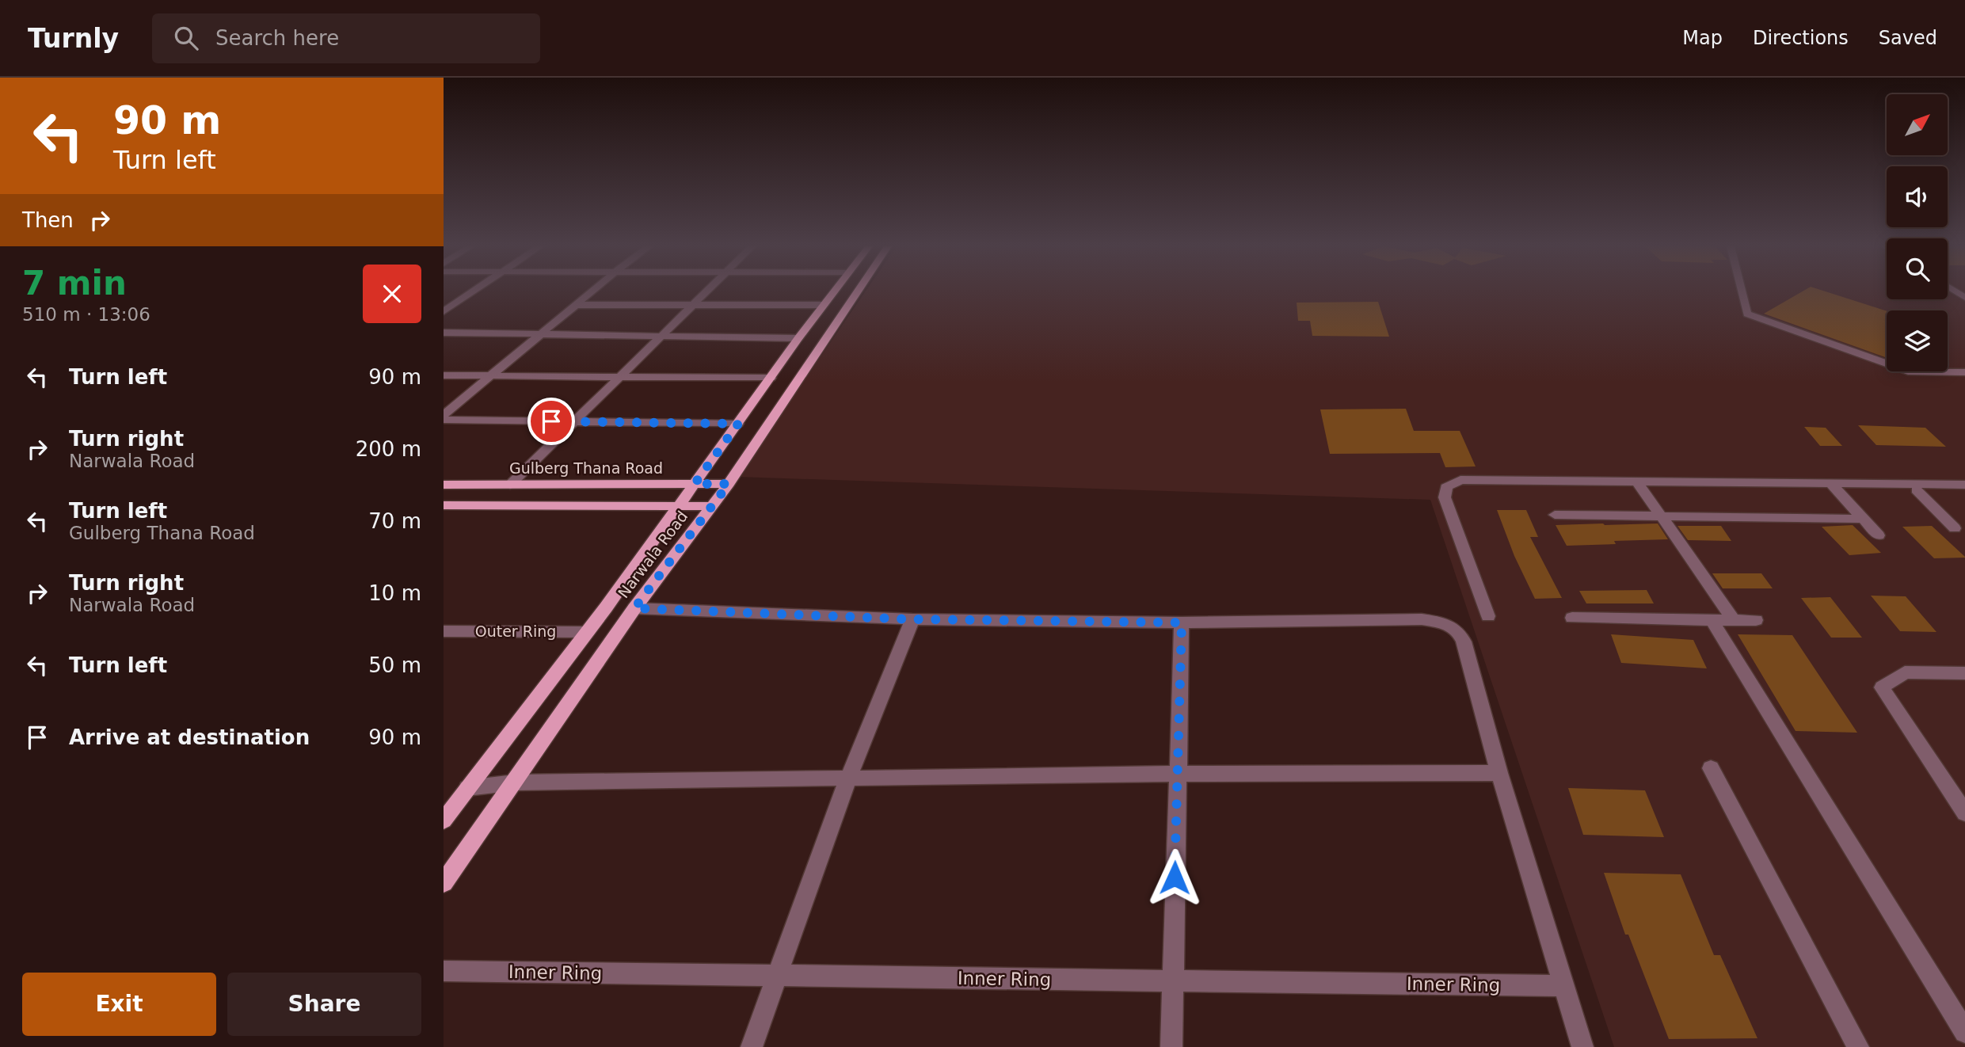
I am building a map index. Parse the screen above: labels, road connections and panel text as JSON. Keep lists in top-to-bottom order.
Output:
{
  "streets": {
    "main road": ["Gulberg Thana Road", "Narwala Road"],
    "street": ["Outer Ring", "Inner Ring"]
  },
  "crossings": [
    ["Gulberg Thana Road", "Narwala Road"],
    ["Narwala Road", "Outer Ring"]
  ],
  "north": "top right",
  "page": {
    "header": "Turnly",
    "search": "Search here",
    "nav": ["Map", "Directions", "Saved"],
    "turn": ["90 m", "Turn left"],
    "then": "Then",
    "heading": ["7 min", "510 m · 13:06"],
    "list": [
      {
        "name": "Turn left",
        "value": "90 m"
      },
      {
        "name": "Turn right",
        "note": "Narwala Road",
        "value": "200 m"
      },
      {
        "name": "Turn left",
        "note": "Gulberg Thana Road",
        "value": "70 m"
      },
      {
        "name": "Turn right",
        "note": "Narwala Road",
        "value": "10 m"
      },
      {
        "name": "Turn left",
        "value": "50 m"
      },
      {
        "name": "Arrive at destination",
        "value": "90 m"
      }
    ],
    "buttons": ["Exit", "Share"]
  }
}
